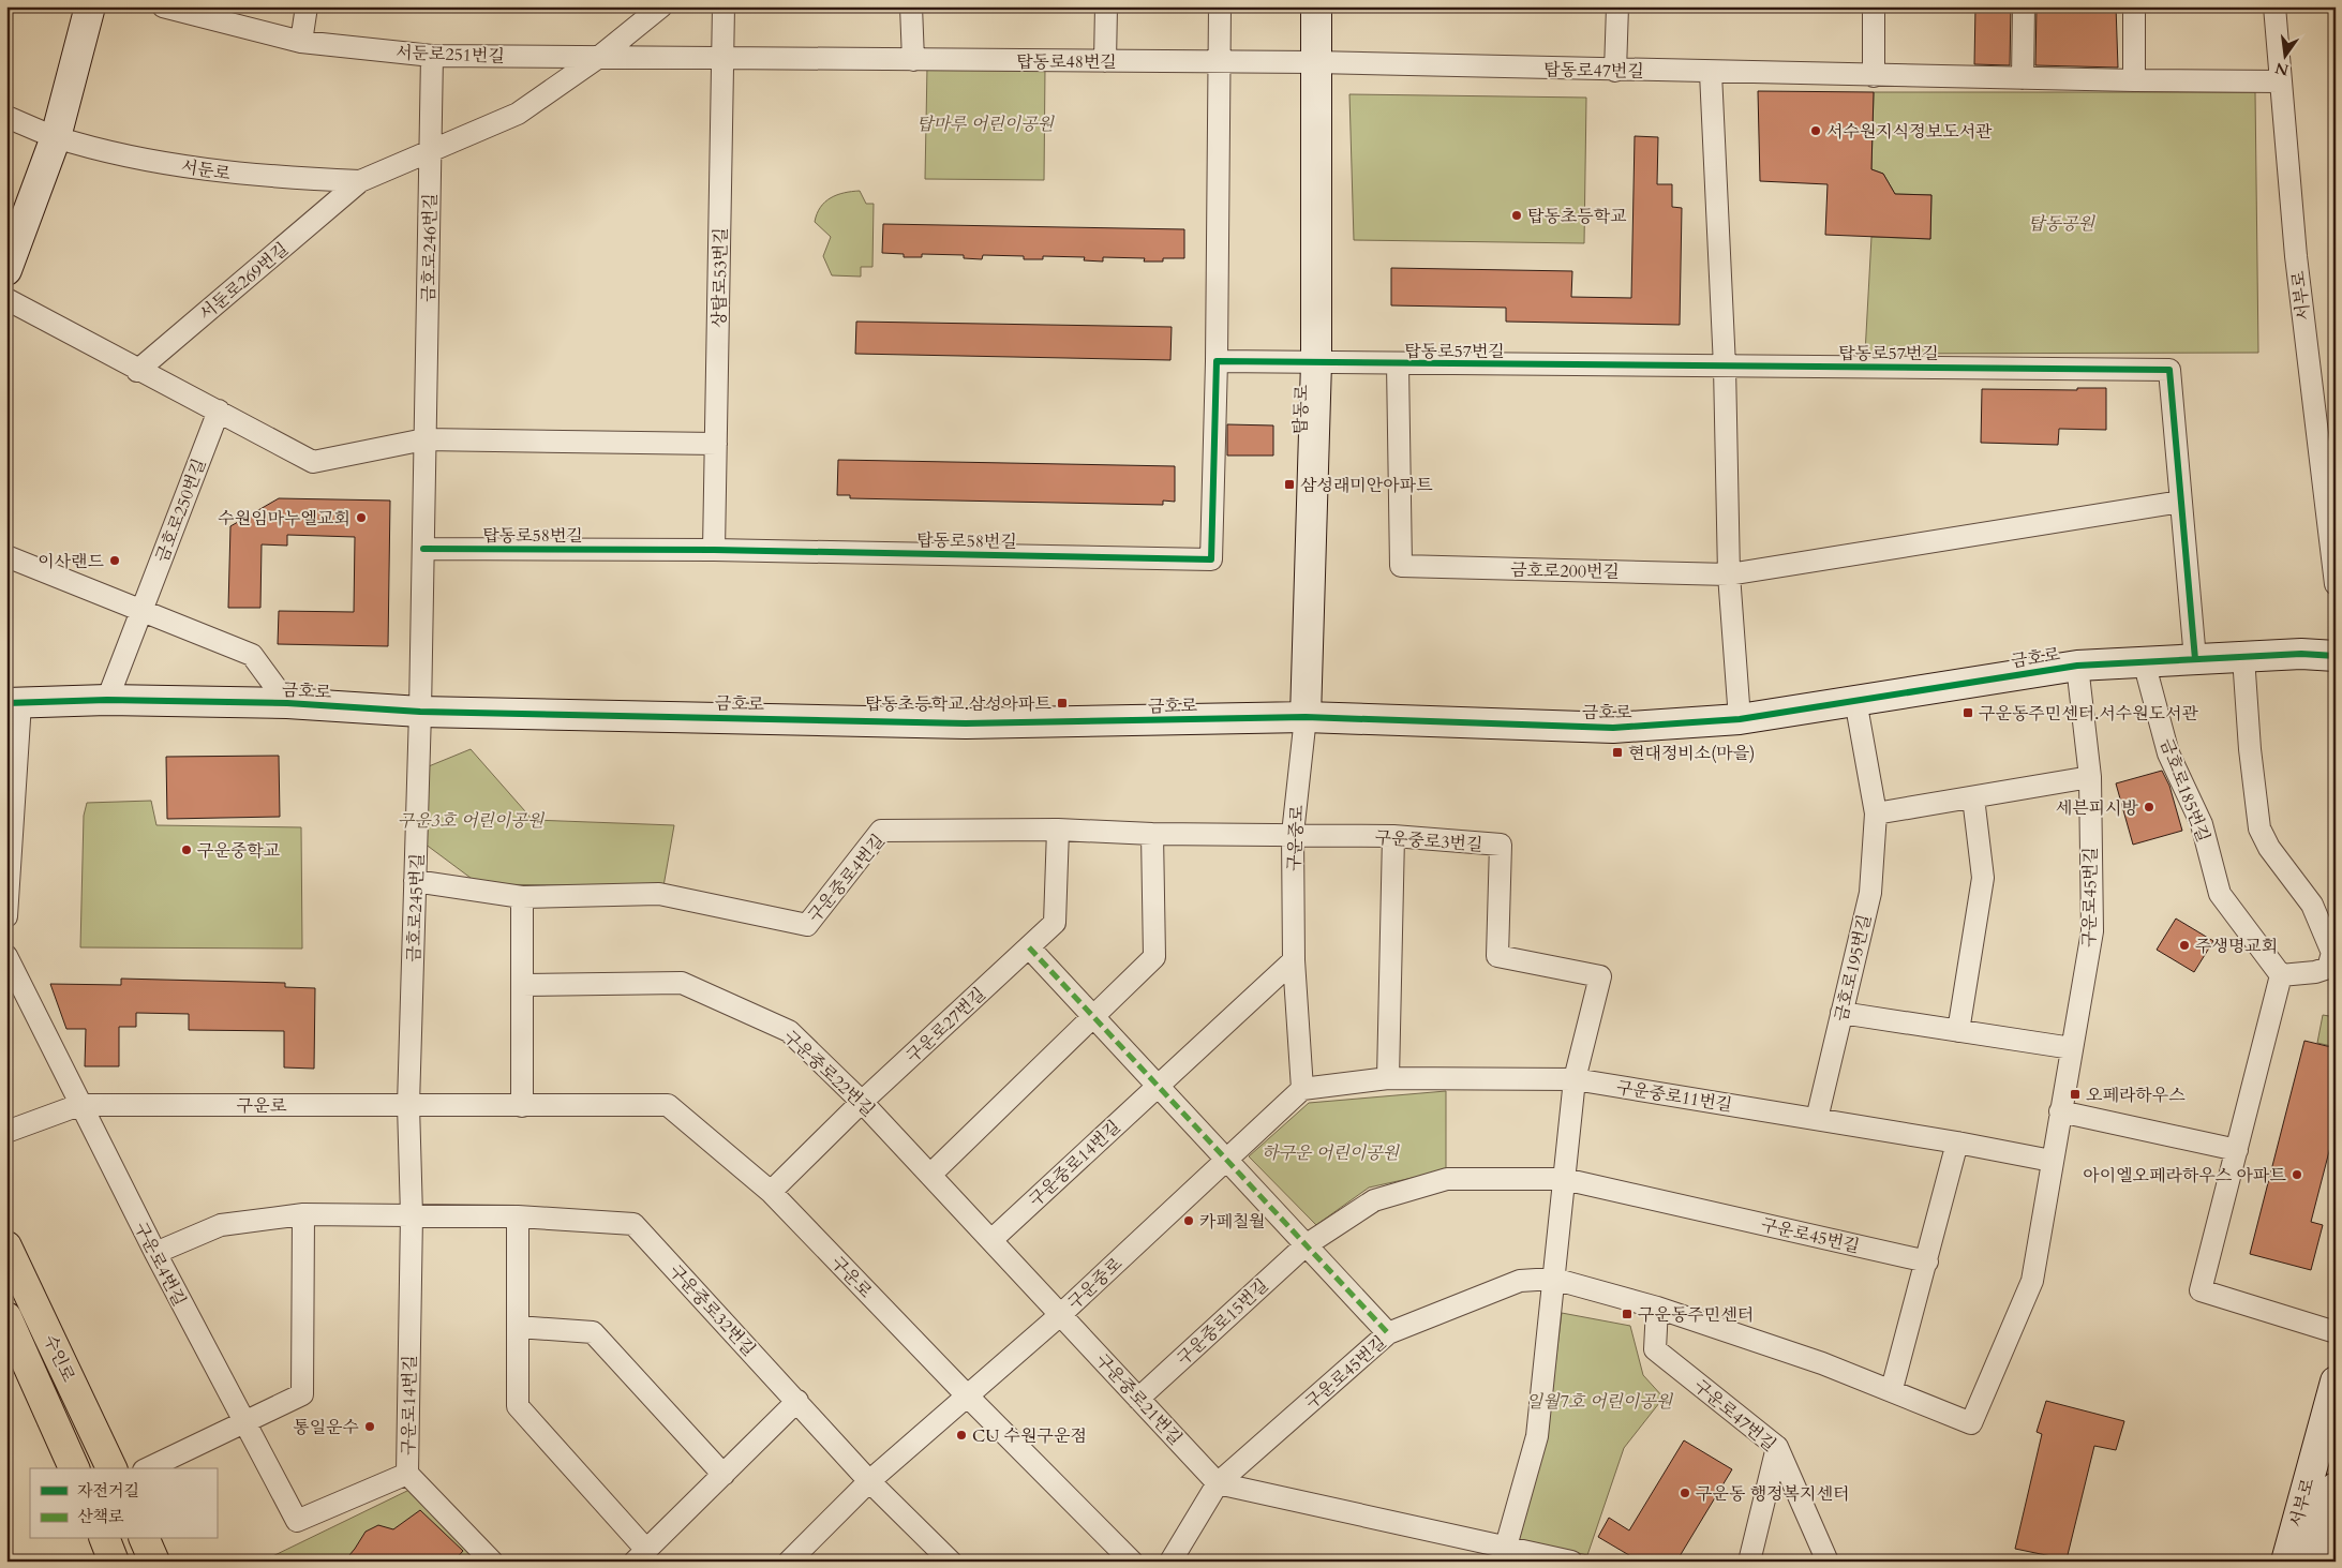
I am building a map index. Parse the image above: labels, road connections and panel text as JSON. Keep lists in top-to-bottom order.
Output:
{
  "streets": {
    "main road": ["수인로"],
    "street": [
      "서둔로251번길",
      "탑동로48번길",
      "탑동로47번길",
      "서둔로",
      "금호로246번길",
      "상탑로53번길",
      "서둔로269번길",
      "서부로",
      "탑동로57번길",
      "탑동로",
      "금호로250번길",
      "탑동로58번길",
      "금호로200번길",
      "금호로",
      "금호로185번길",
      "구운중로",
      "구운중로3번길",
      "구운중로4번길",
      "구운로45번길",
      "금호로245번길",
      "금호로195번길",
      "구운로27번길",
      "구운중로22번길",
      "구운중로11번길",
      "구운로",
      "구운중로14번길",
      "구운로4번길",
      "구운중로32번길",
      "구운중로15번길",
      "구운중로21번길",
      "구운로14번길",
      "구운로47번길"
    ]
  },
  "crossings": [
    ["서둔로251번길", "탑동로48번길"],
    ["서둔로251번길", "금호로246번길"],
    ["서둔로251번길", "상탑로53번길"],
    ["탑동로48번길", "탑동로47번길"],
    ["탑동로48번길", "상탑로53번길"],
    ["탑동로48번길", "탑동로"],
    ["탑동로48번길", "탑동로58번길"],
    ["탑동로47번길", "서부로"],
    ["탑동로47번길", "탑동로"],
    ["서둔로", "서둔로269번길"],
    ["금호로246번길", "서둔로269번길"],
    ["금호로246번길", "탑동로58번길"],
    ["금호로246번길", "금호로"],
    ["금호로246번길", "금호로245번길"],
    ["상탑로53번길", "탑동로58번길"],
    ["탑동로57번길", "탑동로"],
    ["탑동로57번길", "금호로200번길"],
    ["탑동로57번길", "금호로"],
    ["탑동로", "금호로"],
    ["탑동로", "구운중로"],
    ["금호로250번길", "금호로"],
    ["금호로", "금호로185번길"],
    ["금호로", "구운중로"],
    ["금호로", "구운로45번길"],
    ["금호로", "금호로245번길"],
    ["금호로", "금호로195번길"],
    ["구운중로", "구운중로3번길"],
    ["구운중로", "구운중로4번길"],
    ["구운중로", "구운중로22번길"],
    ["구운중로", "구운중로11번길"],
    ["구운중로", "구운로"],
    ["구운중로", "구운중로32번길"],
    ["구운중로", "구운중로21번길"],
    ["구운중로3번길", "구운중로4번길"],
    ["구운중로3번길", "구운중로11번길"],
    ["구운중로4번길", "금호로245번길"],
    ["구운중로4번길", "구운로27번길"],
    ["구운로45번길", "구운중로11번길"],
    ["구운로45번길", "구운중로15번길"],
    ["구운로45번길", "구운중로21번길"],
    ["구운로45번길", "구운로47번길"],
    ["금호로245번길", "구운로"],
    ["금호로245번길", "구운로14번길"],
    ["금호로195번길", "구운중로11번길"],
    ["구운로27번길", "구운중로22번길"],
    ["구운로27번길", "구운로"],
    ["구운중로22번길", "구운중로14번길"],
    ["구운중로22번길", "구운중로21번길"],
    ["구운로", "구운로4번길"],
    ["구운로", "구운로14번길"],
    ["구운로4번길", "구운로14번길"],
    ["구운중로32번길", "구운로14번길"],
    ["구운중로15번길", "구운중로21번길"]
  ],
  "parks": [
    "탑마루 어린이공원",
    "탑동공원",
    "구운3호 어린이공원",
    "하구운 어린이공원",
    "일월7호 어린이공원"
  ],
  "places": {
    "other": [
      "서수원지식정보도서관",
      "탑동초등학교",
      "수원임마누엘교회",
      "이사랜드",
      "세븐피시방",
      "구운중학교",
      "주생명교회",
      "아이엘오페라하우스 아파트",
      "카페칠월",
      "통일운수",
      "CU 수원구운점",
      "구운동 행정복지센터"
    ],
    "transit": [
      "삼성래미안아파트",
      "탑동초등학교.삼성아파트",
      "구운동주민센터.서수원도서관",
      "현대정비소(마을)",
      "오페라하우스",
      "구운동주민센터"
    ]
  },
  "legend": ["자전거길", "산책로"],
  "north": "bottom"
}
